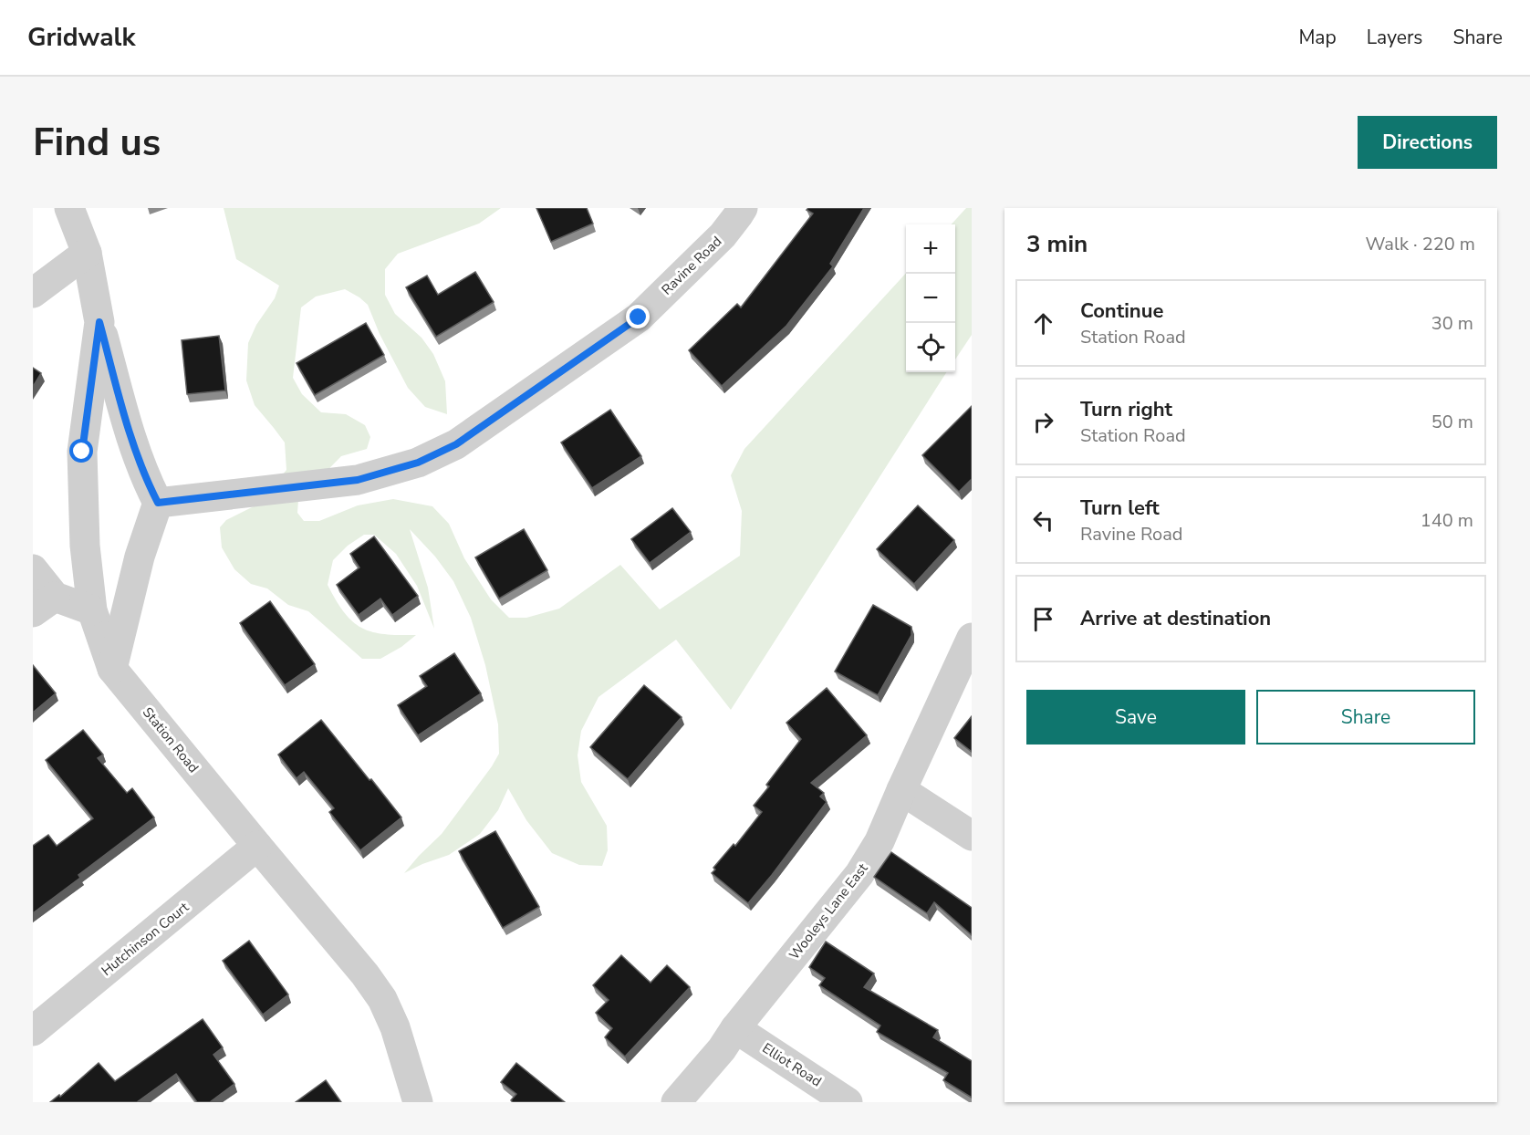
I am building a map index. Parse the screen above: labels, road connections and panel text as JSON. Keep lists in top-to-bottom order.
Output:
{
  "streets": {
    "street": [
      "Ravine Road",
      "Station Road",
      "Wooleys Lane East",
      "Hutchinson Court",
      "Elliot Road"
    ]
  },
  "crossings": [
    ["Ravine Road", "Station Road"],
    ["Station Road", "Hutchinson Court"],
    ["Wooleys Lane East", "Elliot Road"]
  ],
  "page": {
    "header": "Gridwalk",
    "nav": ["Map", "Layers", "Share"],
    "buttons": [
      "Directions",
      ["Save", "Share"]
    ],
    "title": "Find us",
    "heading": ["3 min", "Walk · 220 m"],
    "map_buttons": ["+", "−"],
    "list": [
      ["Continue", "Station Road", "30 m"],
      ["Turn right", "Station Road", "50 m"],
      ["Turn left", "Ravine Road", "140 m"],
      "Arrive at destination"
    ]
  }
}
